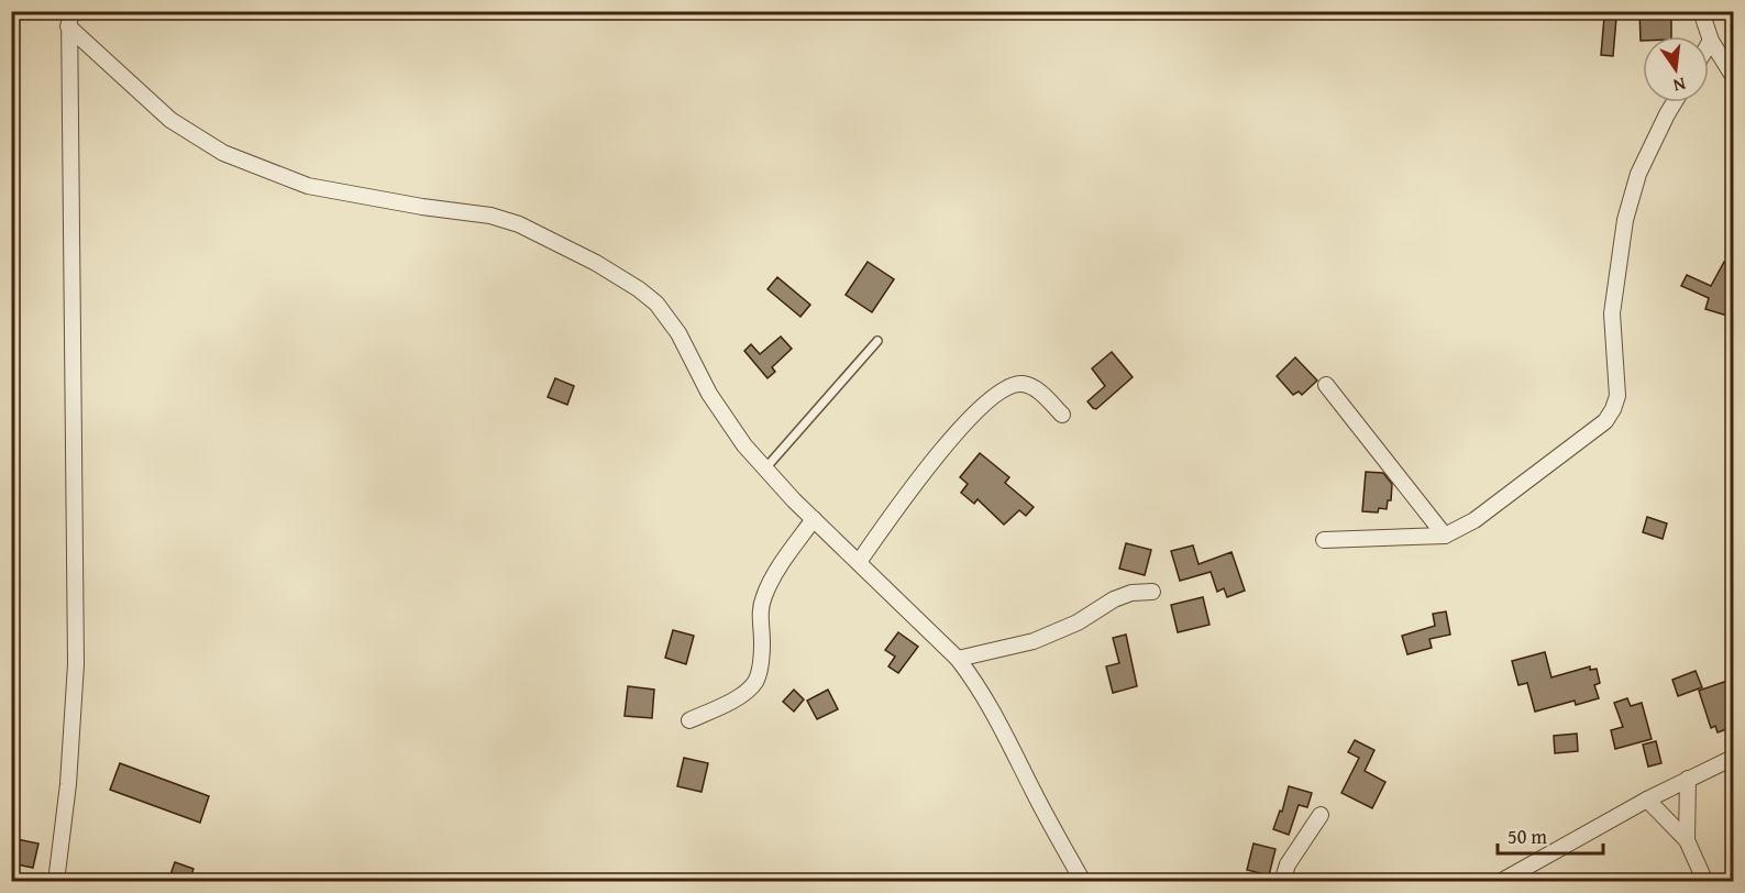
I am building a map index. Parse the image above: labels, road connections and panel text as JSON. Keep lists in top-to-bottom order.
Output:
{
  "scale_bar": "50 m",
  "north": "bottom"
}
